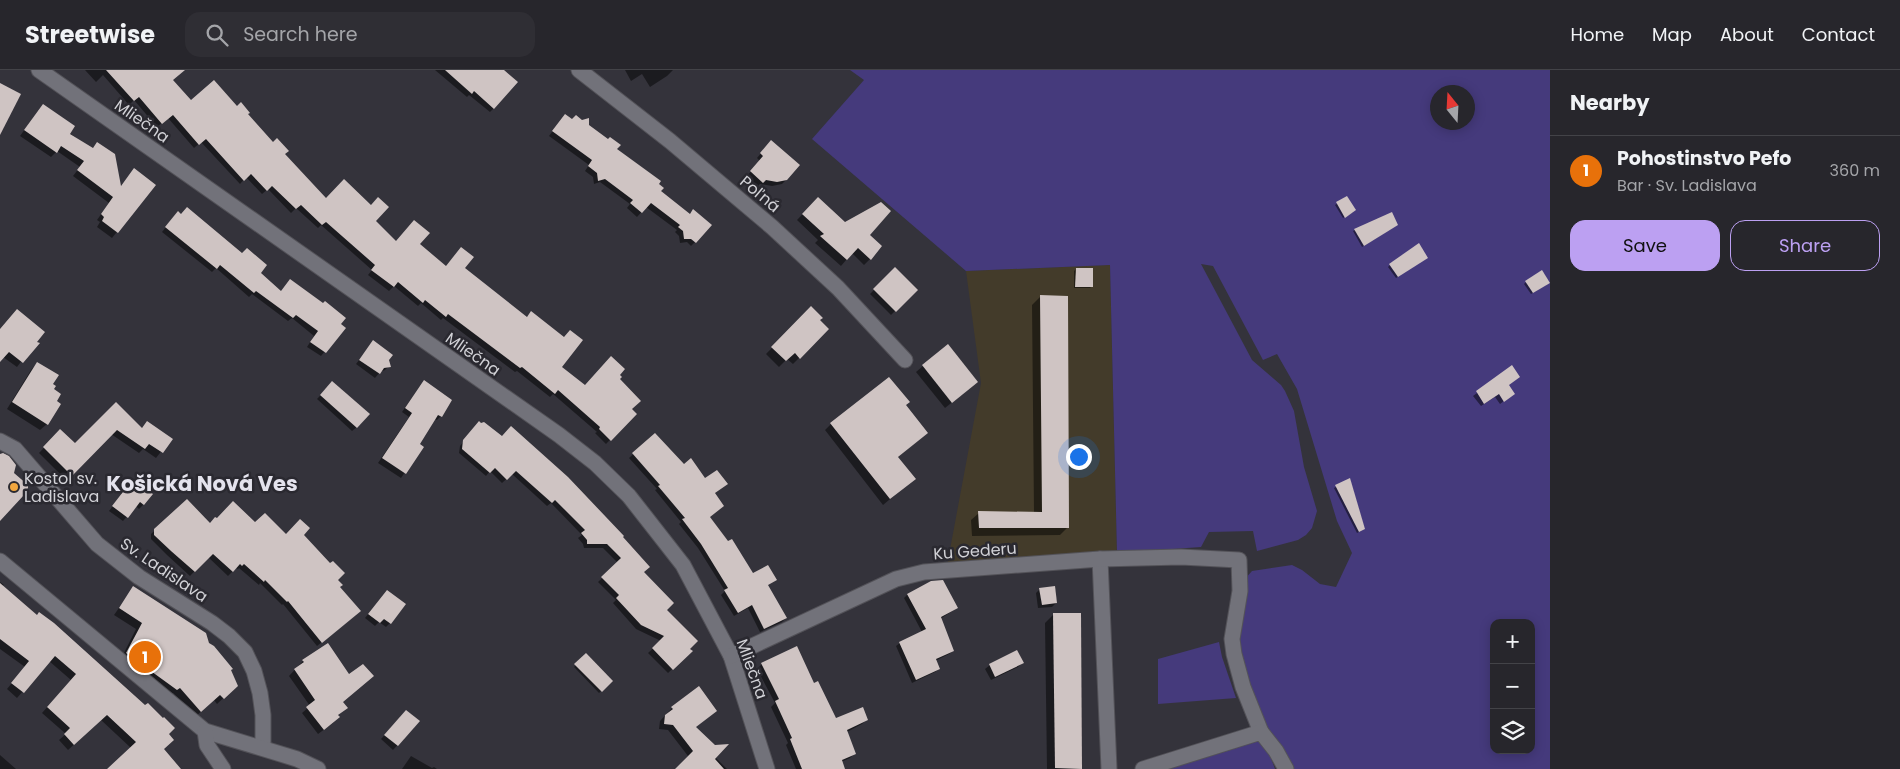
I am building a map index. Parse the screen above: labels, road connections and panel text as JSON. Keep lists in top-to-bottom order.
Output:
{
  "streets": {
    "street": [
      "Mliečna",
      "Poľná",
      "Ku Gederu",
      "Sv. Ladislava"
    ]
  },
  "crossings": [
    ["Mliečna", "Ku Gederu"]
  ],
  "districts": ["Košická Nová Ves"],
  "places": ["Kostol sv. Ladislava"],
  "north": "top",
  "page": {
    "header": "Streetwise",
    "search": "Search here",
    "nav": [
      "Home",
      "Map",
      "About",
      "Contact"
    ],
    "heading": "Nearby",
    "list": [
      {
        "mark": "1",
        "name": "Pohostinstvo Pefo",
        "note": "Bar · Sv. Ladislava",
        "value": "360 m"
      }
    ],
    "buttons": ["Save", "Share"],
    "map_buttons": ["+", "−"],
    "pins": "1"
  }
}
